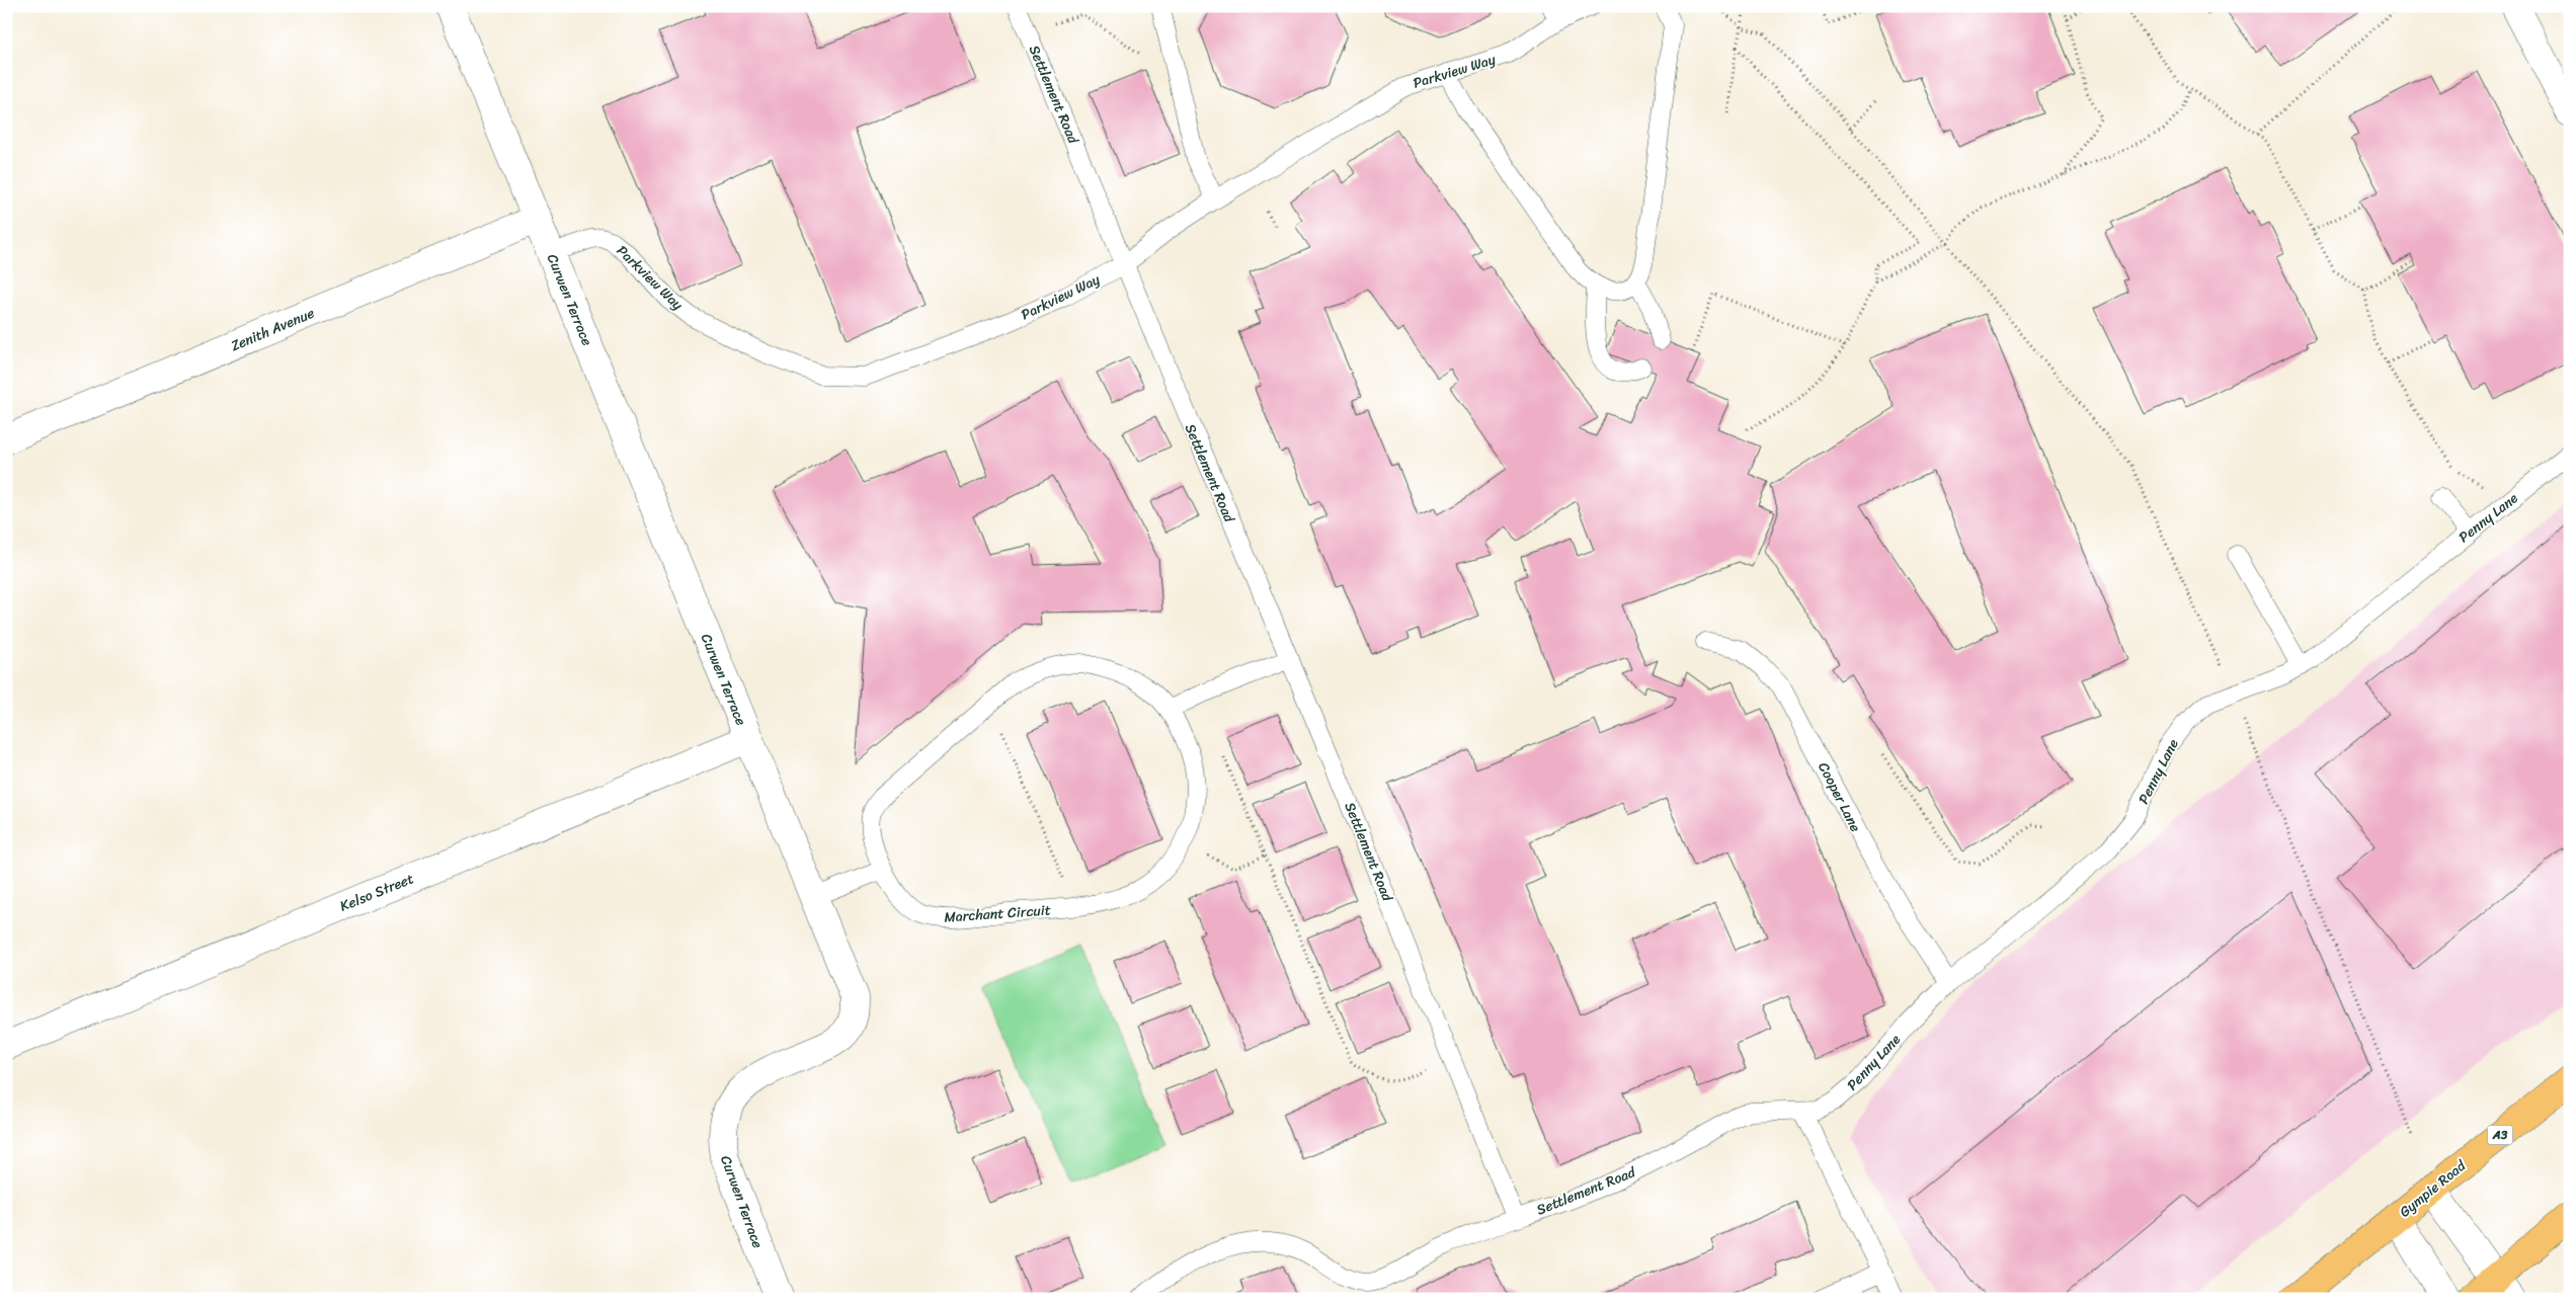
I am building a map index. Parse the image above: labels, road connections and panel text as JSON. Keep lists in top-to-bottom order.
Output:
{
  "streets": {
    "highway": ["A3", "Gympie Road"],
    "street": ["Curwen Terrace", "Zenith Avenue", "Kelso Street"],
    "lane": [
      "Parkview Way",
      "Settlement Road",
      "Penny Lane",
      "Cooper Lane",
      "Marchant Circuit"
    ]
  },
  "crossings": [
    ["Parkview Way", "Settlement Road"],
    ["Parkview Way", "Curwen Terrace"],
    ["Settlement Road", "Penny Lane"],
    ["Curwen Terrace", "Zenith Avenue"],
    ["Curwen Terrace", "Kelso Street"],
    ["Penny Lane", "Cooper Lane"]
  ]
}
